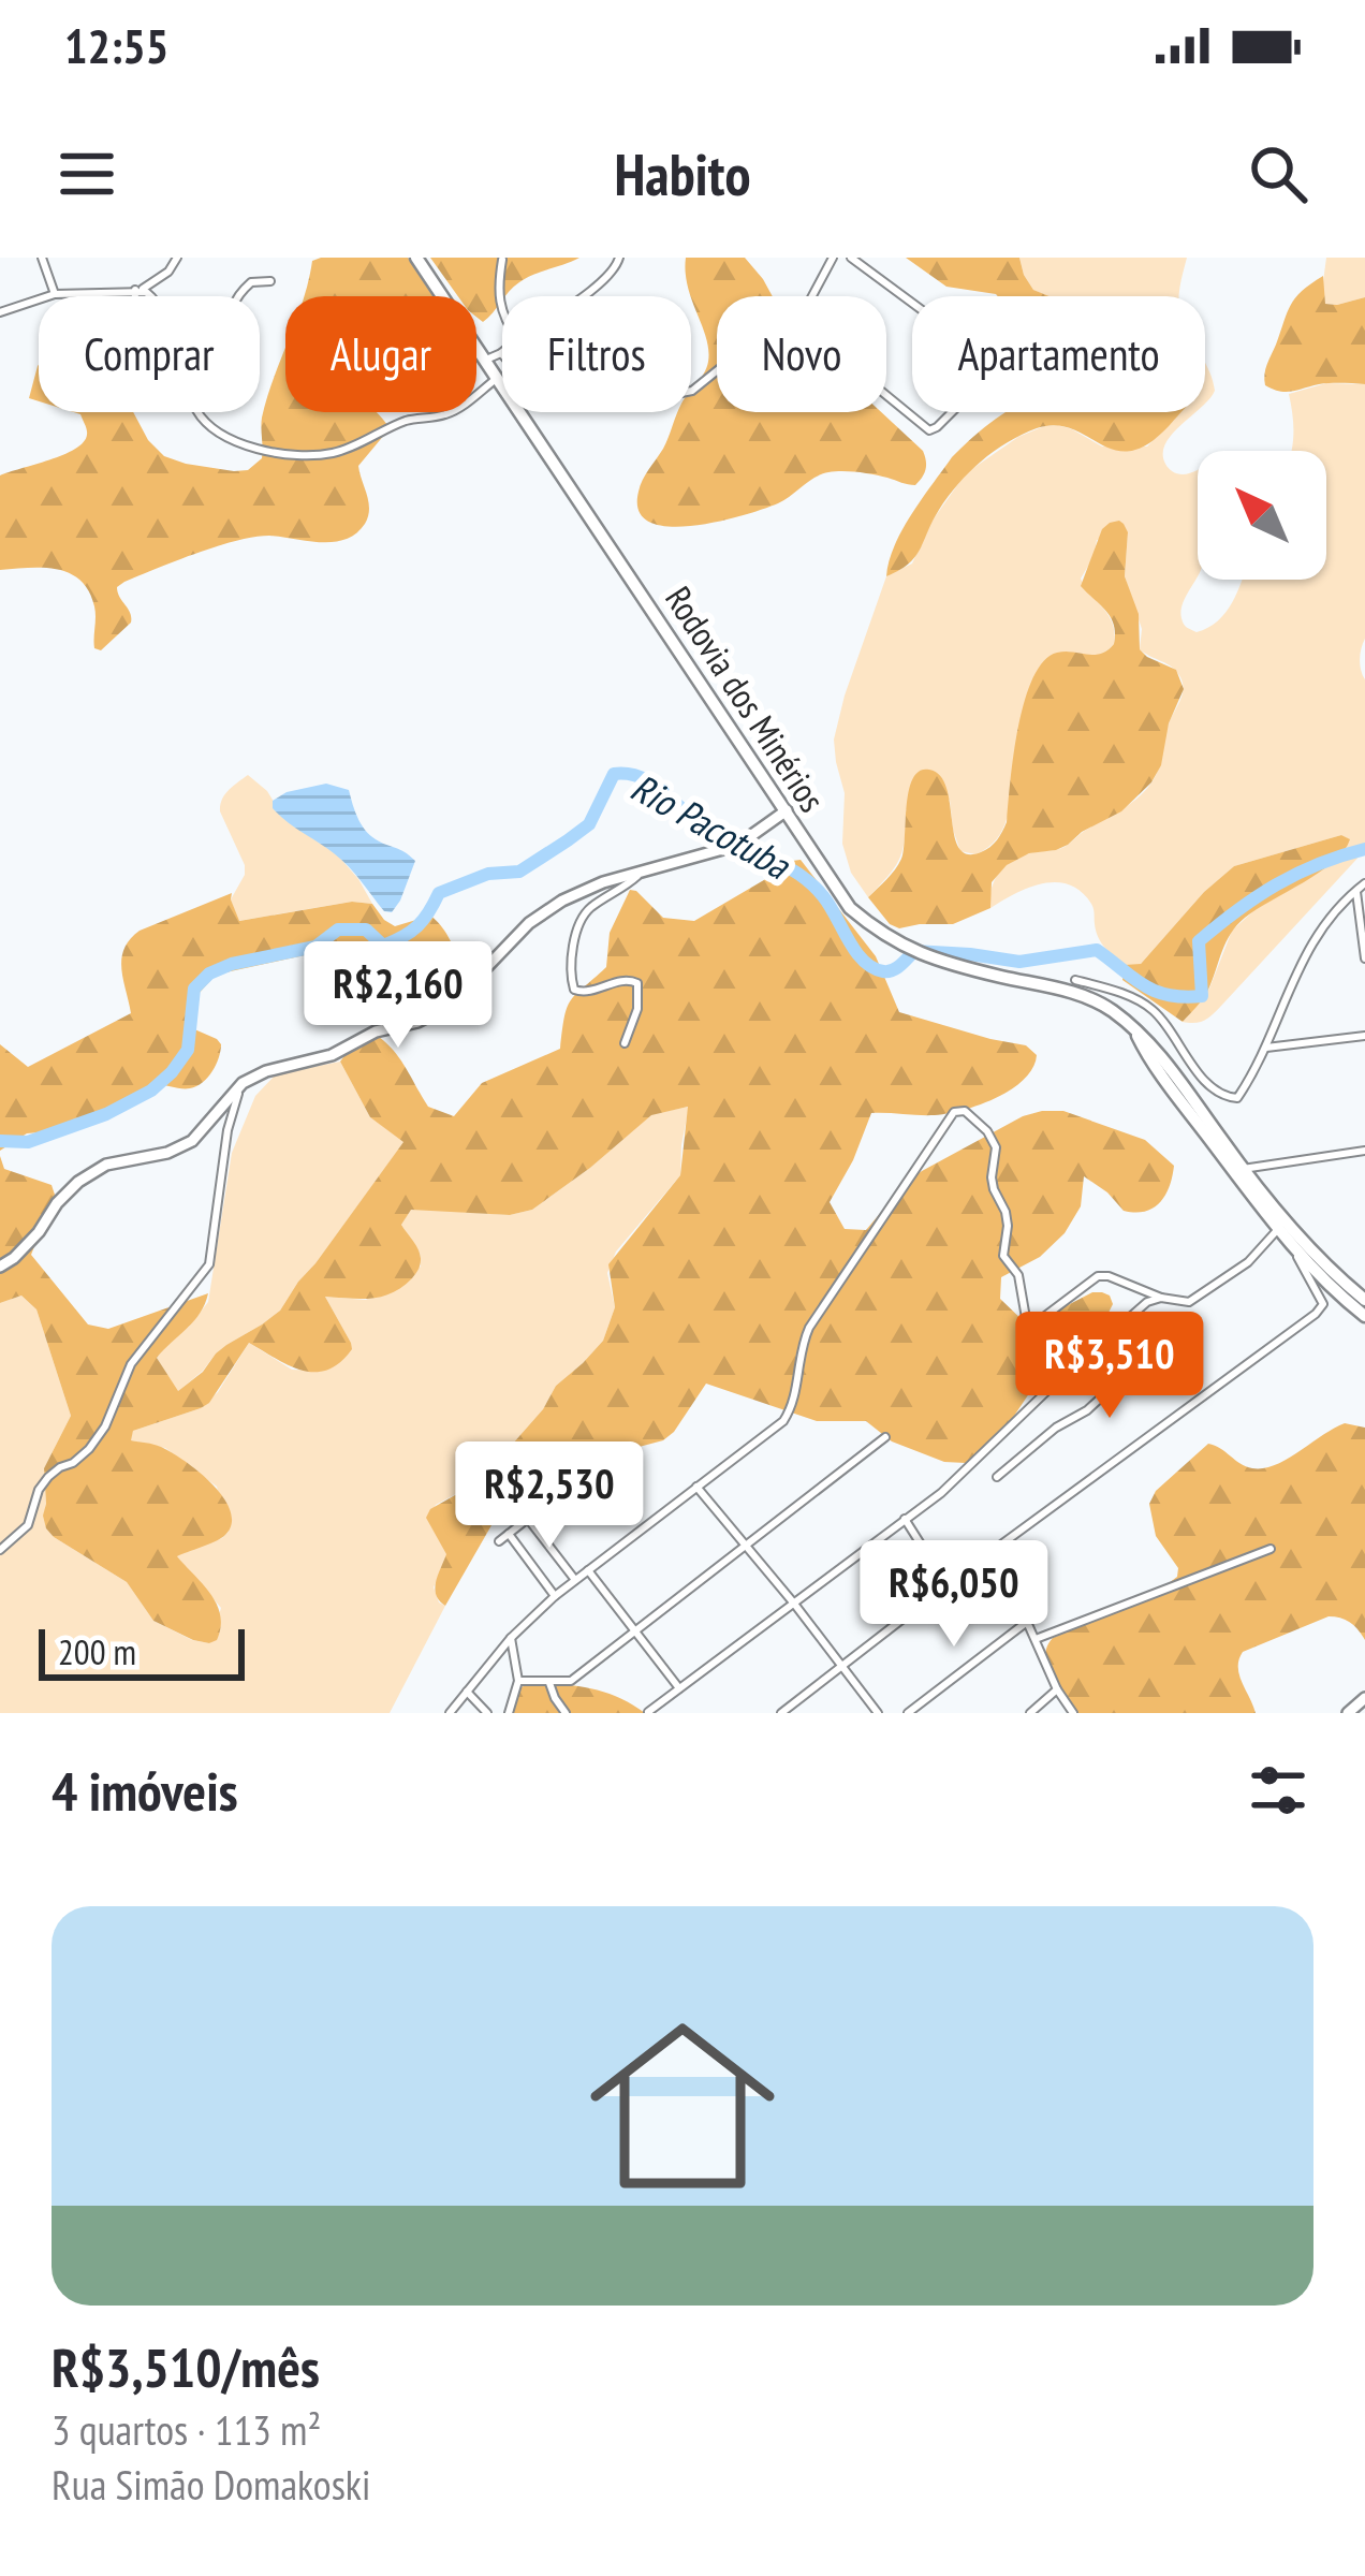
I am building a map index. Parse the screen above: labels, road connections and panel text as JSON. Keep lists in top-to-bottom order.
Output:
{
  "streets": {
    "main road": ["Rodovia dos Minérios"]
  },
  "water": ["Rio Pacotuba"],
  "scale_bar": "200 m",
  "north": "top left",
  "page": {
    "status": "12:55",
    "header": "Habito",
    "chip": [
      "Comprar",
      "Alugar",
      "Filtros",
      "Novo",
      "Apartamento"
    ],
    "price": [
      "R$2,160",
      "R$3,510",
      "R$2,530",
      "R$6,050"
    ],
    "scale": "200 m",
    "heading": "4 imóveis",
    "list": [
      {
        "name": "R$3,510/mês",
        "note": "3 quartos · 113 m² · Rua Simão Domakoski"
      }
    ]
  }
}
